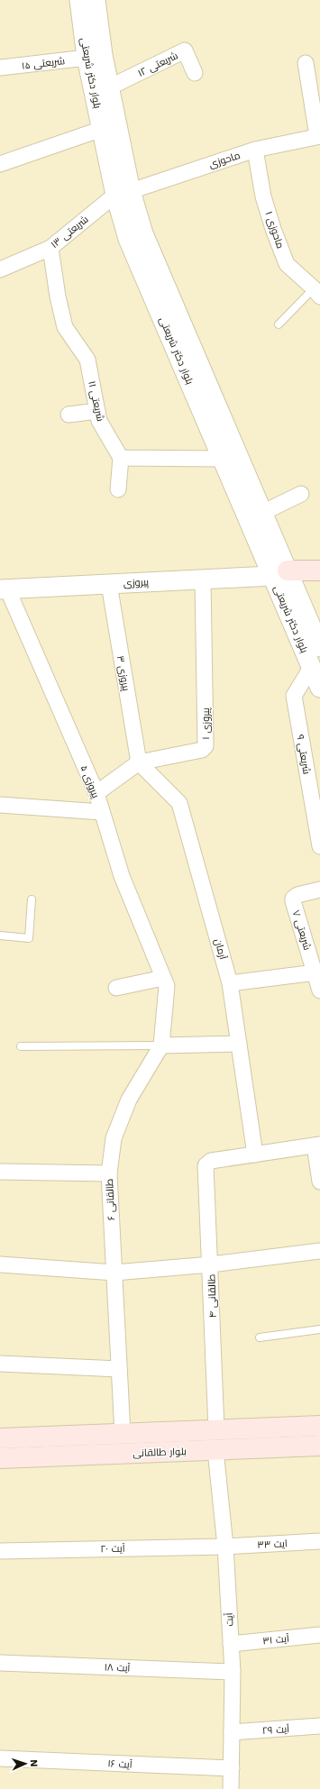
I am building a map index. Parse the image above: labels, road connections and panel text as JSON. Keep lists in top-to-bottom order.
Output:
{
  "streets": {
    "main road": ["بلوار طالقانی"],
    "street": [
      "شریعتی ۱۵",
      "شریعتی ۱۲",
      "بلوار دکتر شریعتی",
      "ماحوزی",
      "ماحوزی ۱",
      "شریعتی ۱۳",
      "شریعتی ۱۱",
      "پیروزی",
      "پیروزی ۳",
      "پیروزی ۱",
      "شریعتی ۹",
      "پیروزی ۵",
      "شریعتی ۷",
      "آرمان",
      "طالقانی ۶",
      "طالقانی ۴",
      "ایت ۳۳",
      "آیت ۲۰",
      "آیت",
      "آیت ۳۱",
      "آیت ۱۸",
      "آیت ۲۹",
      "آیت ۱۶"
    ]
  },
  "crossings": [
    ["شریعتی ۱۵", "بلوار دکتر شریعتی"],
    ["شریعتی ۱۲", "بلوار دکتر شریعتی"],
    ["بلوار دکتر شریعتی", "ماحوزی"],
    ["بلوار دکتر شریعتی", "شریعتی ۱۳"],
    ["بلوار دکتر شریعتی", "پیروزی"],
    ["بلوار دکتر شریعتی", "شریعتی ۹"],
    ["ماحوزی", "ماحوزی ۱"],
    ["ماحوزی", "شریعتی ۱۳"],
    ["شریعتی ۱۳", "شریعتی ۱۱"],
    ["پیروزی", "پیروزی ۳"],
    ["پیروزی", "پیروزی ۱"],
    ["پیروزی", "پیروزی ۵"],
    ["پیروزی ۳", "پیروزی ۱"],
    ["پیروزی ۳", "آرمان"],
    ["پیروزی ۱", "پیروزی ۵"],
    ["پیروزی ۱", "آرمان"],
    ["پیروزی ۵", "طالقانی ۶"],
    ["آرمان", "طالقانی ۴"],
    ["طالقانی ۶", "بلوار طالقانی"],
    ["طالقانی ۴", "بلوار طالقانی"],
    ["بلوار طالقانی", "آیت"],
    ["ایت ۳۳", "آیت ۲۰"],
    ["ایت ۳۳", "آیت"],
    ["آیت ۲۰", "آیت"],
    ["آیت", "آیت ۳۱"],
    ["آیت", "آیت ۱۸"],
    ["آیت", "آیت ۲۹"],
    ["آیت", "آیت ۱۶"]
  ],
  "north": "right"
}
